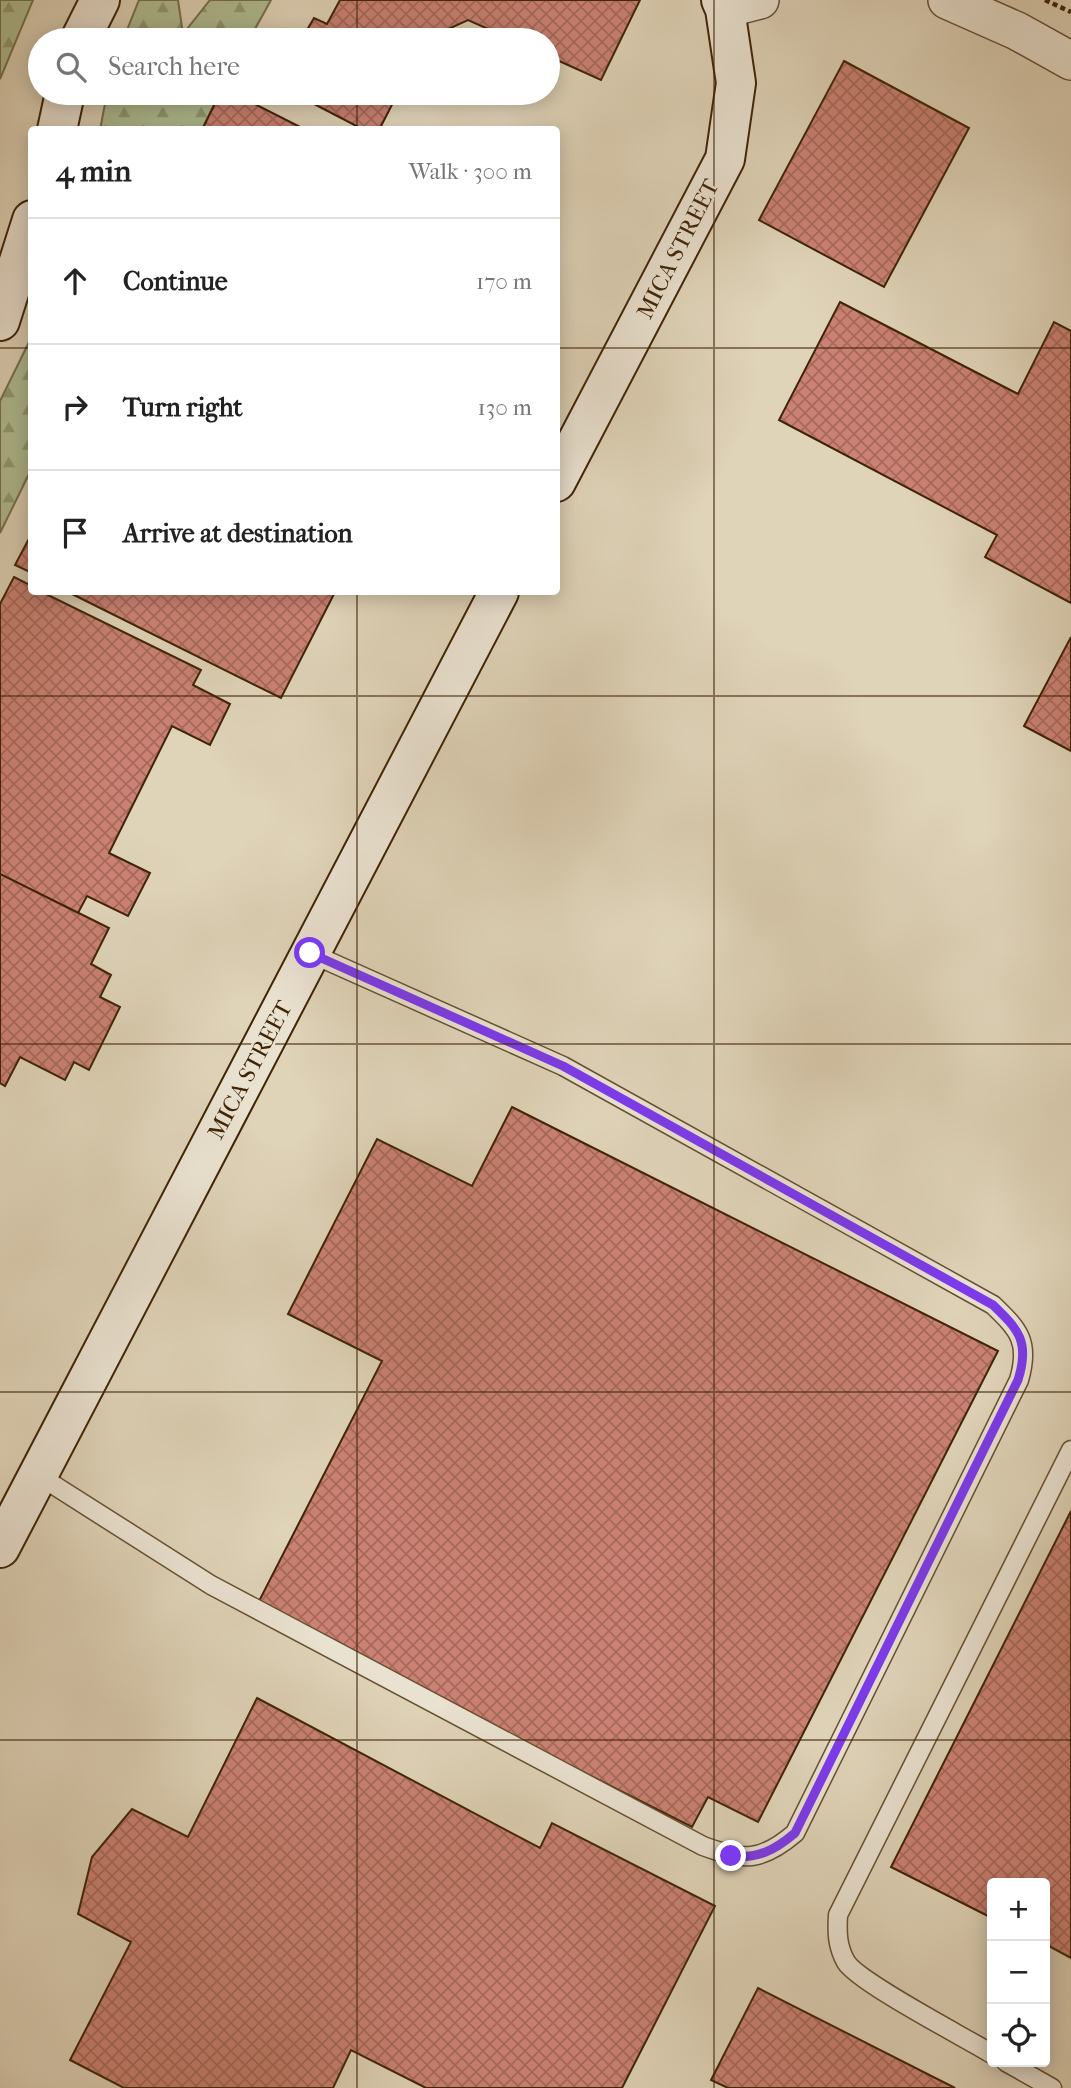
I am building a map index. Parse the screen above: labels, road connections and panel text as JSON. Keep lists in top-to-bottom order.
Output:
{
  "streets": {
    "street": ["MICA STREET"]
  },
  "page": {
    "search": "Search here",
    "heading": ["4 min", "Walk · 300 m"],
    "list": [
      ["Continue", "170 m"],
      ["Turn right", "130 m"],
      "Arrive at destination"
    ],
    "map_buttons": ["+", "−"]
  }
}
